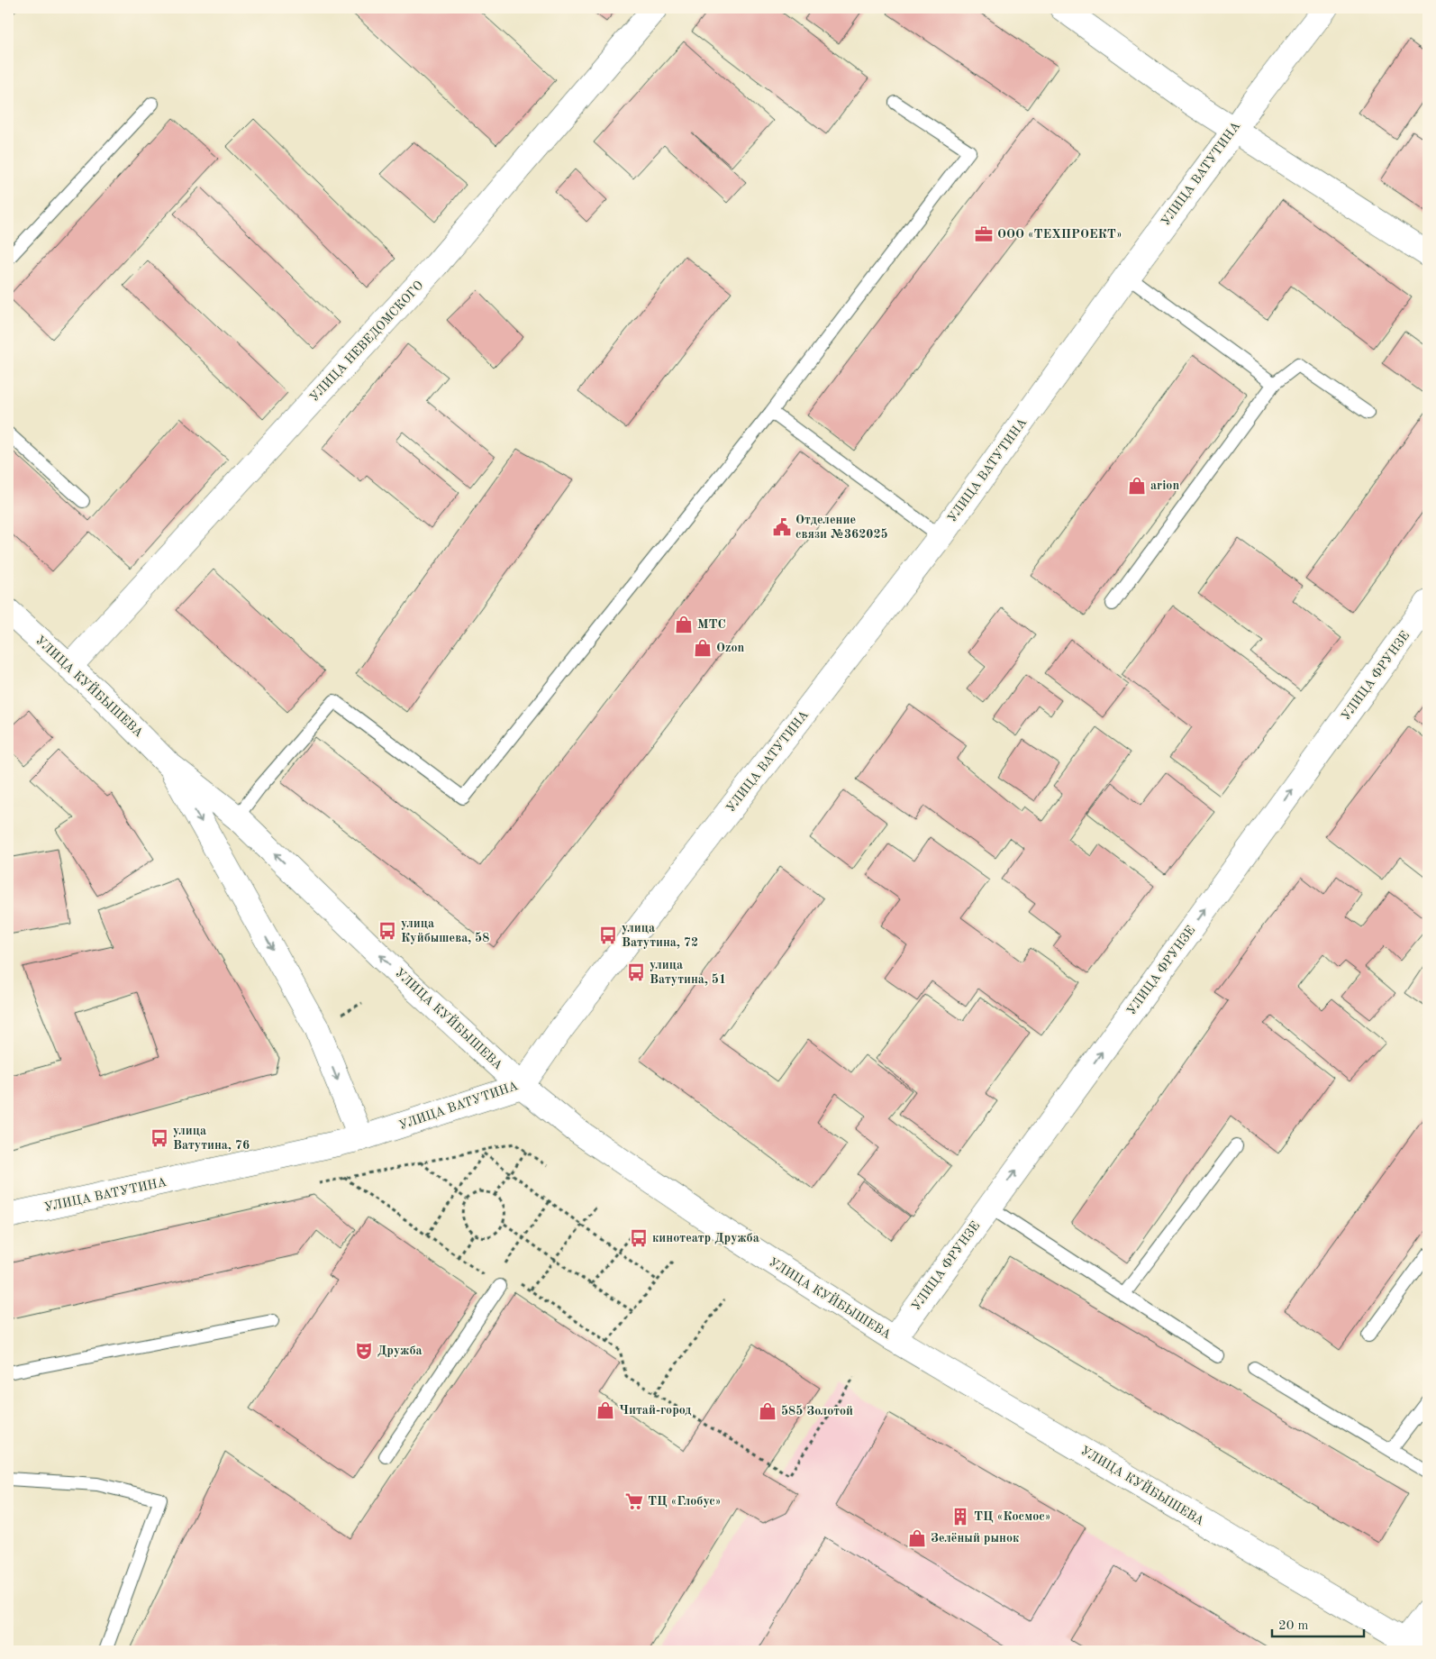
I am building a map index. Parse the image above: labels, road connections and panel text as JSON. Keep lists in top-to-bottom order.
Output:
{
  "streets": {
    "street": [
      "УЛИЦА ВАТУТИНА",
      "УЛИЦА НЕВЕДОМСКОГО",
      "УЛИЦА ФРУНЗЕ",
      "УЛИЦА КУЙБЫШЕВА"
    ]
  },
  "crossings": [
    ["УЛИЦА ВАТУТИНА", "УЛИЦА КУЙБЫШЕВА"],
    ["УЛИЦА НЕВЕДОМСКОГО", "УЛИЦА КУЙБЫШЕВА"],
    ["УЛИЦА ФРУНЗЕ", "УЛИЦА КУЙБЫШЕВА"]
  ],
  "one_way": ["УЛИЦА ФРУНЗЕ"],
  "places": {
    "office": ["ООО «ТЕХПРОЕКТ»"],
    "shop": [
      "arion",
      "МТС",
      "Ozon",
      "Читай-город",
      "585 Золотой",
      "Зелёный рынок"
    ],
    "public building": ["Отделение связи №362025"],
    "bus stop": [
      "улица Куйбышева, 58",
      "улица Ватутина, 72",
      "улица Ватутина, 51",
      "улица Ватутина, 76",
      "кинотеатр Дружба"
    ],
    "theatre": ["Дружба"],
    "supermarket": ["ТЦ «Глобус»"],
    "building": ["ТЦ «Космос»"]
  },
  "scale_bar": "20 m"
}
